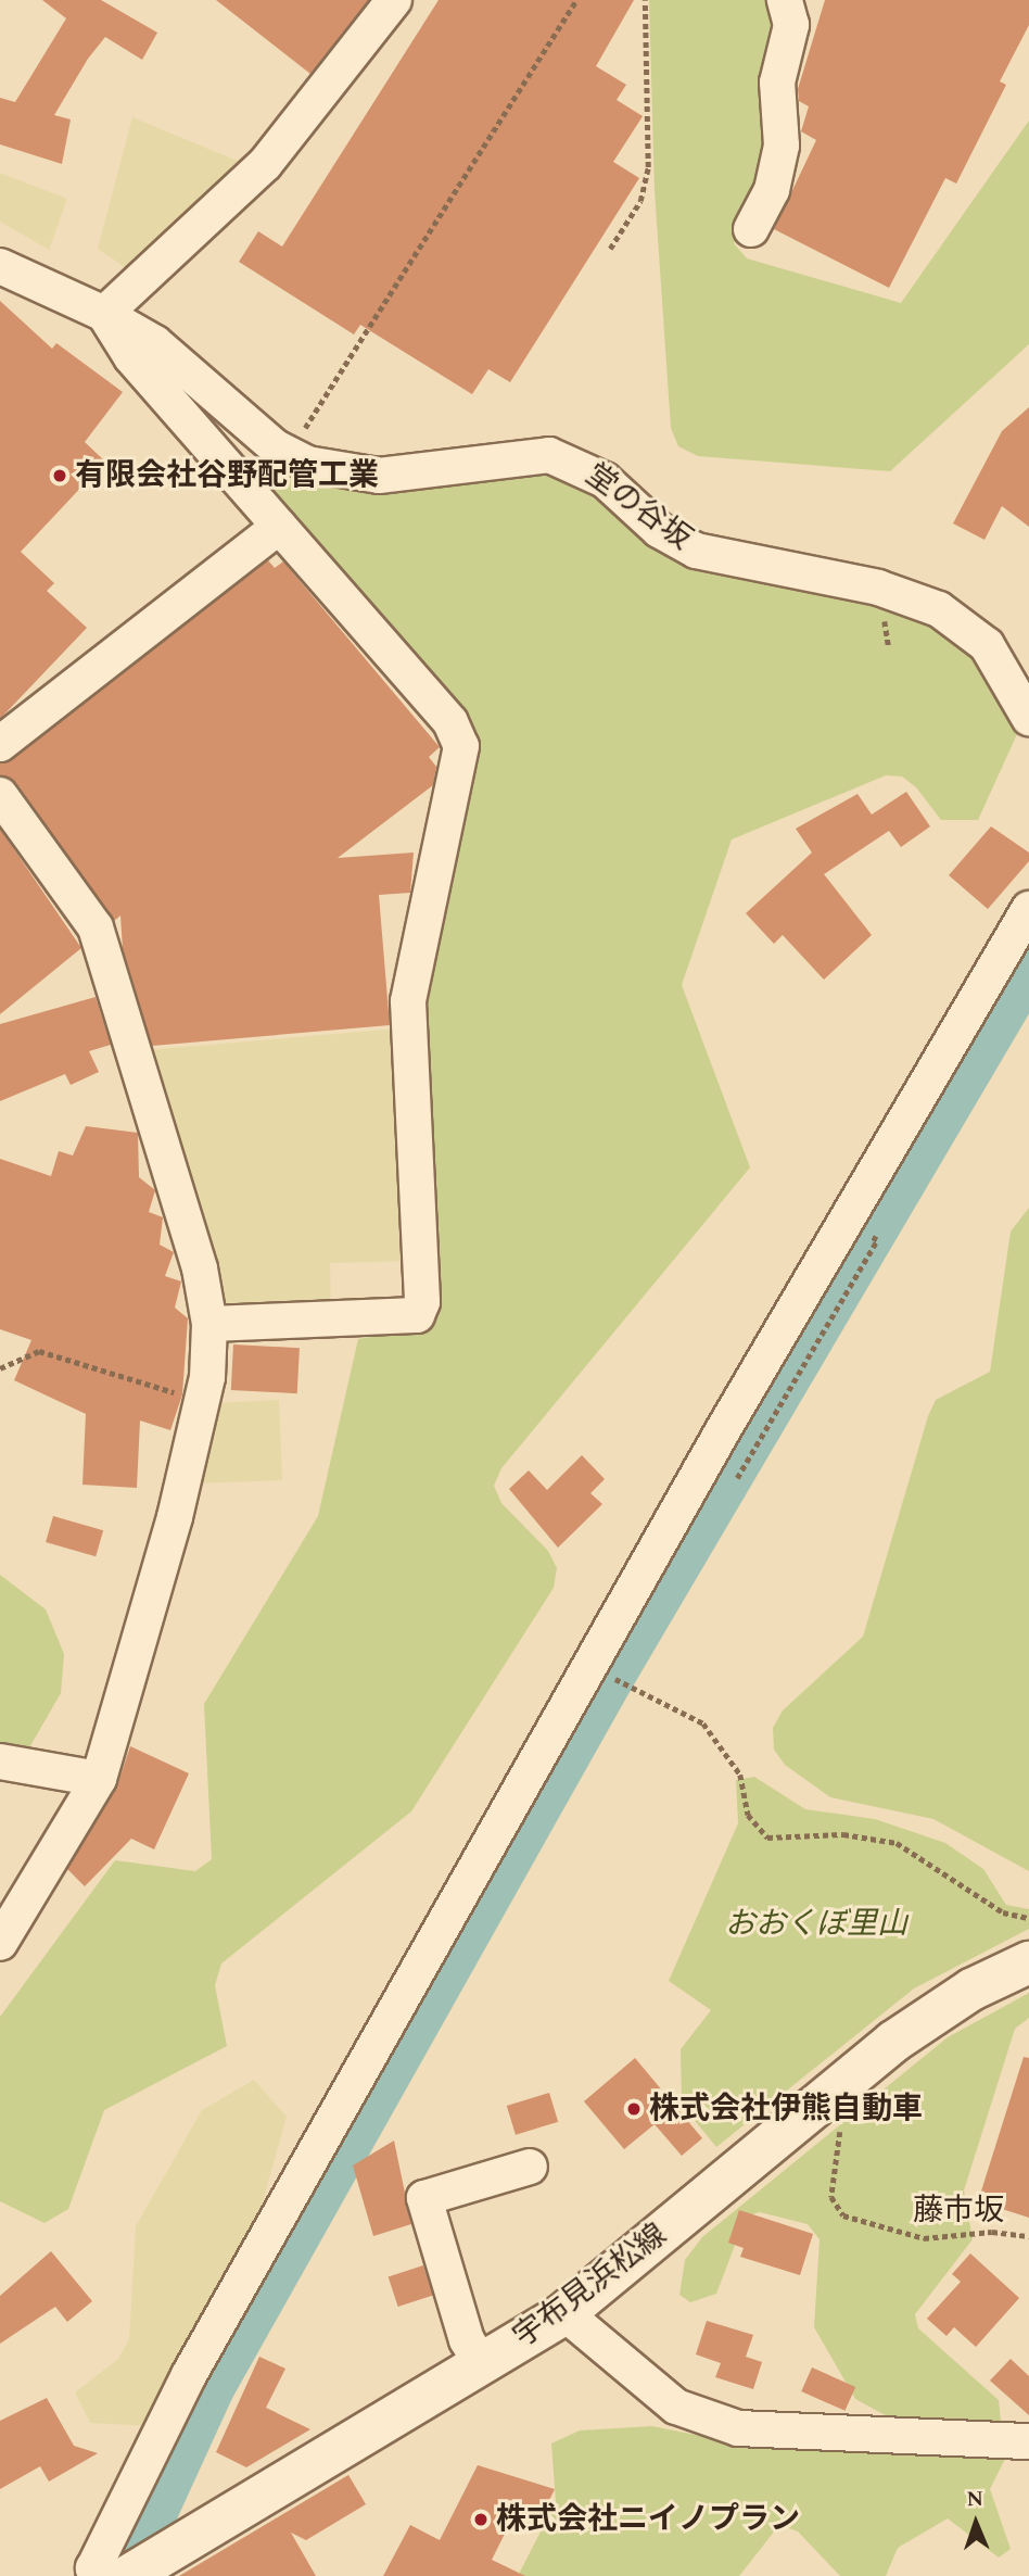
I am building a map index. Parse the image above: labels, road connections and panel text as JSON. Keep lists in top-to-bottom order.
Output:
{
  "streets": {
    "main road": ["宇布見浜松線"],
    "street": ["堂の谷坂"],
    "path": ["藤市坂"]
  },
  "crossings": [
    ["藤市坂", "宇布見浜松線"]
  ],
  "parks": ["おおくぼ里山"],
  "places": ["有限会社谷野配管工業", "株式会社伊熊自動車", "株式会社ニイノプラン"],
  "north": "top"
}
